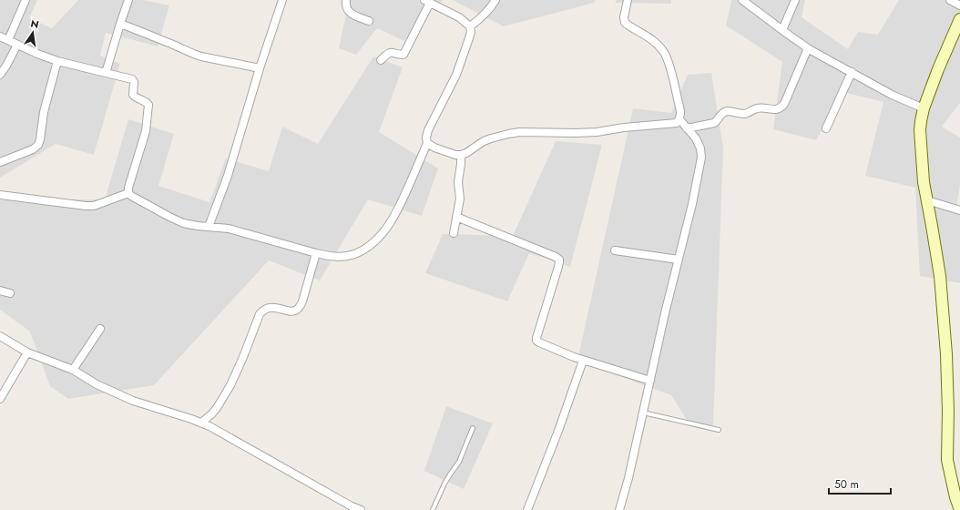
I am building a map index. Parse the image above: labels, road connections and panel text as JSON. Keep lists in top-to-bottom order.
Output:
{
  "scale_bar": "50 m",
  "north": "top"
}
